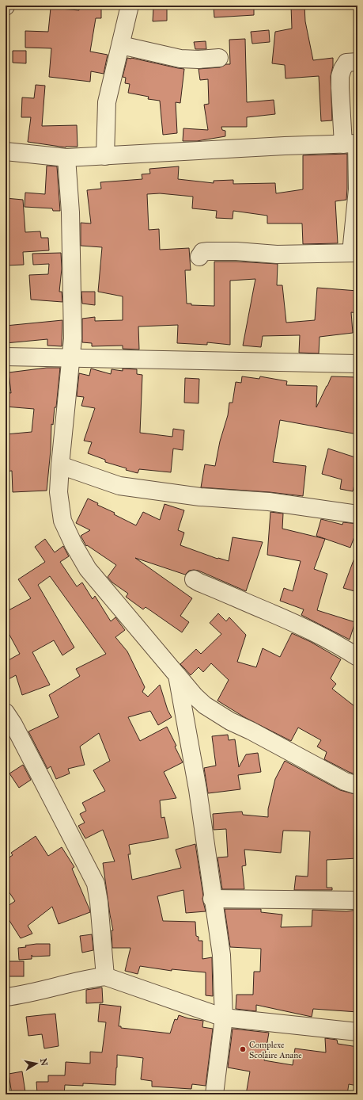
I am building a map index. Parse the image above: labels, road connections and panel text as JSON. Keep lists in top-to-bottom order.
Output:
{
  "places": ["Complexe Scolaire Anane"],
  "north": "right"
}
